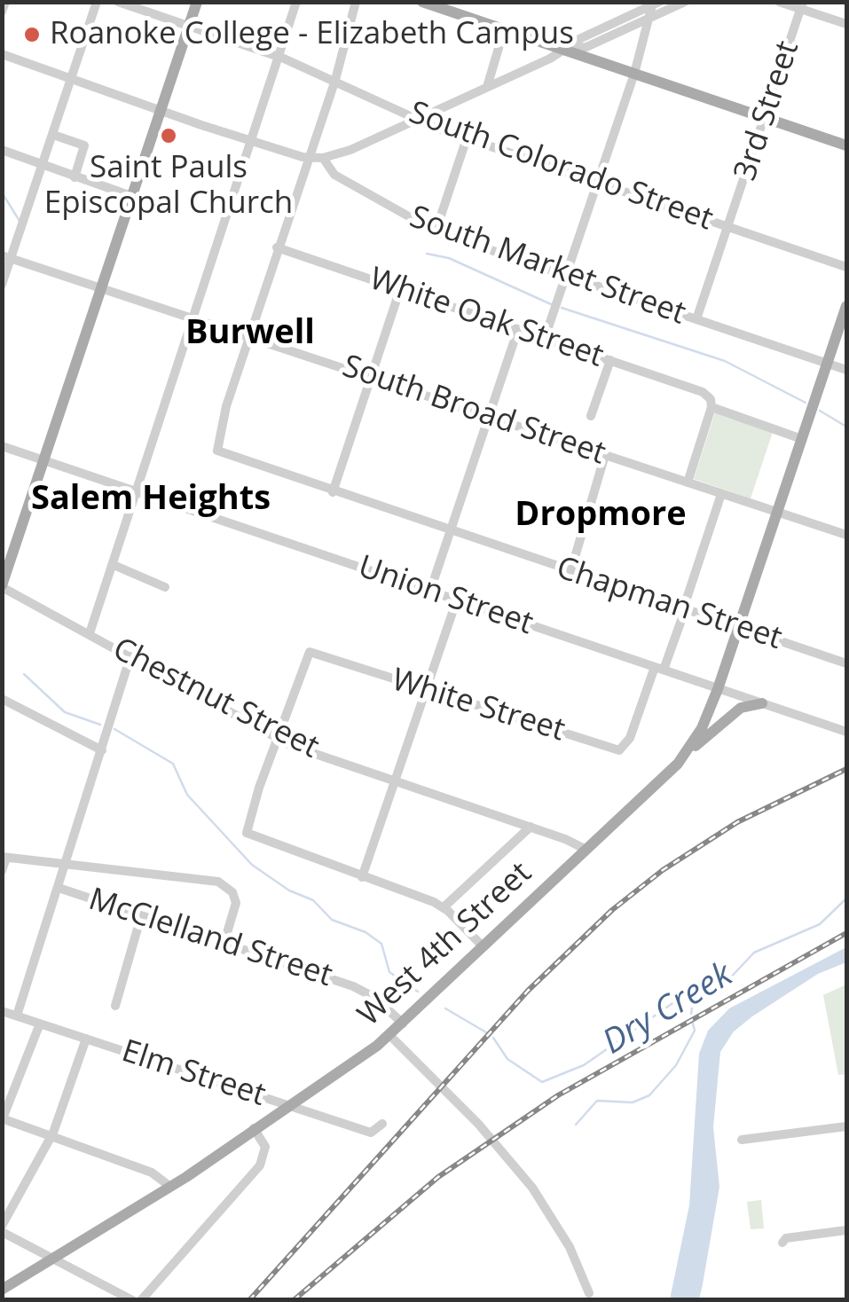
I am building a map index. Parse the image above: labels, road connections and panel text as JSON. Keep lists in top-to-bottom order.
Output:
{
  "streets": {
    "main road": ["West 4th Street"],
    "street": [
      "3rd Street",
      "South Colorado Street",
      "South Market Street",
      "White Oak Street",
      "South Broad Street",
      "Union Street",
      "Chapman Street",
      "Chestnut Street",
      "White Street",
      "McClelland Street",
      "Elm Street"
    ]
  },
  "crossings": [
    ["3rd Street", "South Colorado Street"],
    ["3rd Street", "South Market Street"],
    ["South Market Street", "West 4th Street"],
    ["South Broad Street", "Chapman Street"],
    ["South Broad Street", "West 4th Street"],
    ["Union Street", "White Street"],
    ["Union Street", "West 4th Street"],
    ["Chapman Street", "West 4th Street"],
    ["Chestnut Street", "White Street"],
    ["Chestnut Street", "West 4th Street"],
    ["McClelland Street", "West 4th Street"],
    ["West 4th Street", "Elm Street"]
  ],
  "districts": ["Burwell", "Salem Heights", "Dropmore"],
  "water": ["Dry Creek"],
  "places": ["Roanoke College - Elizabeth Campus", "Saint Pauls Episcopal Church"]
}
